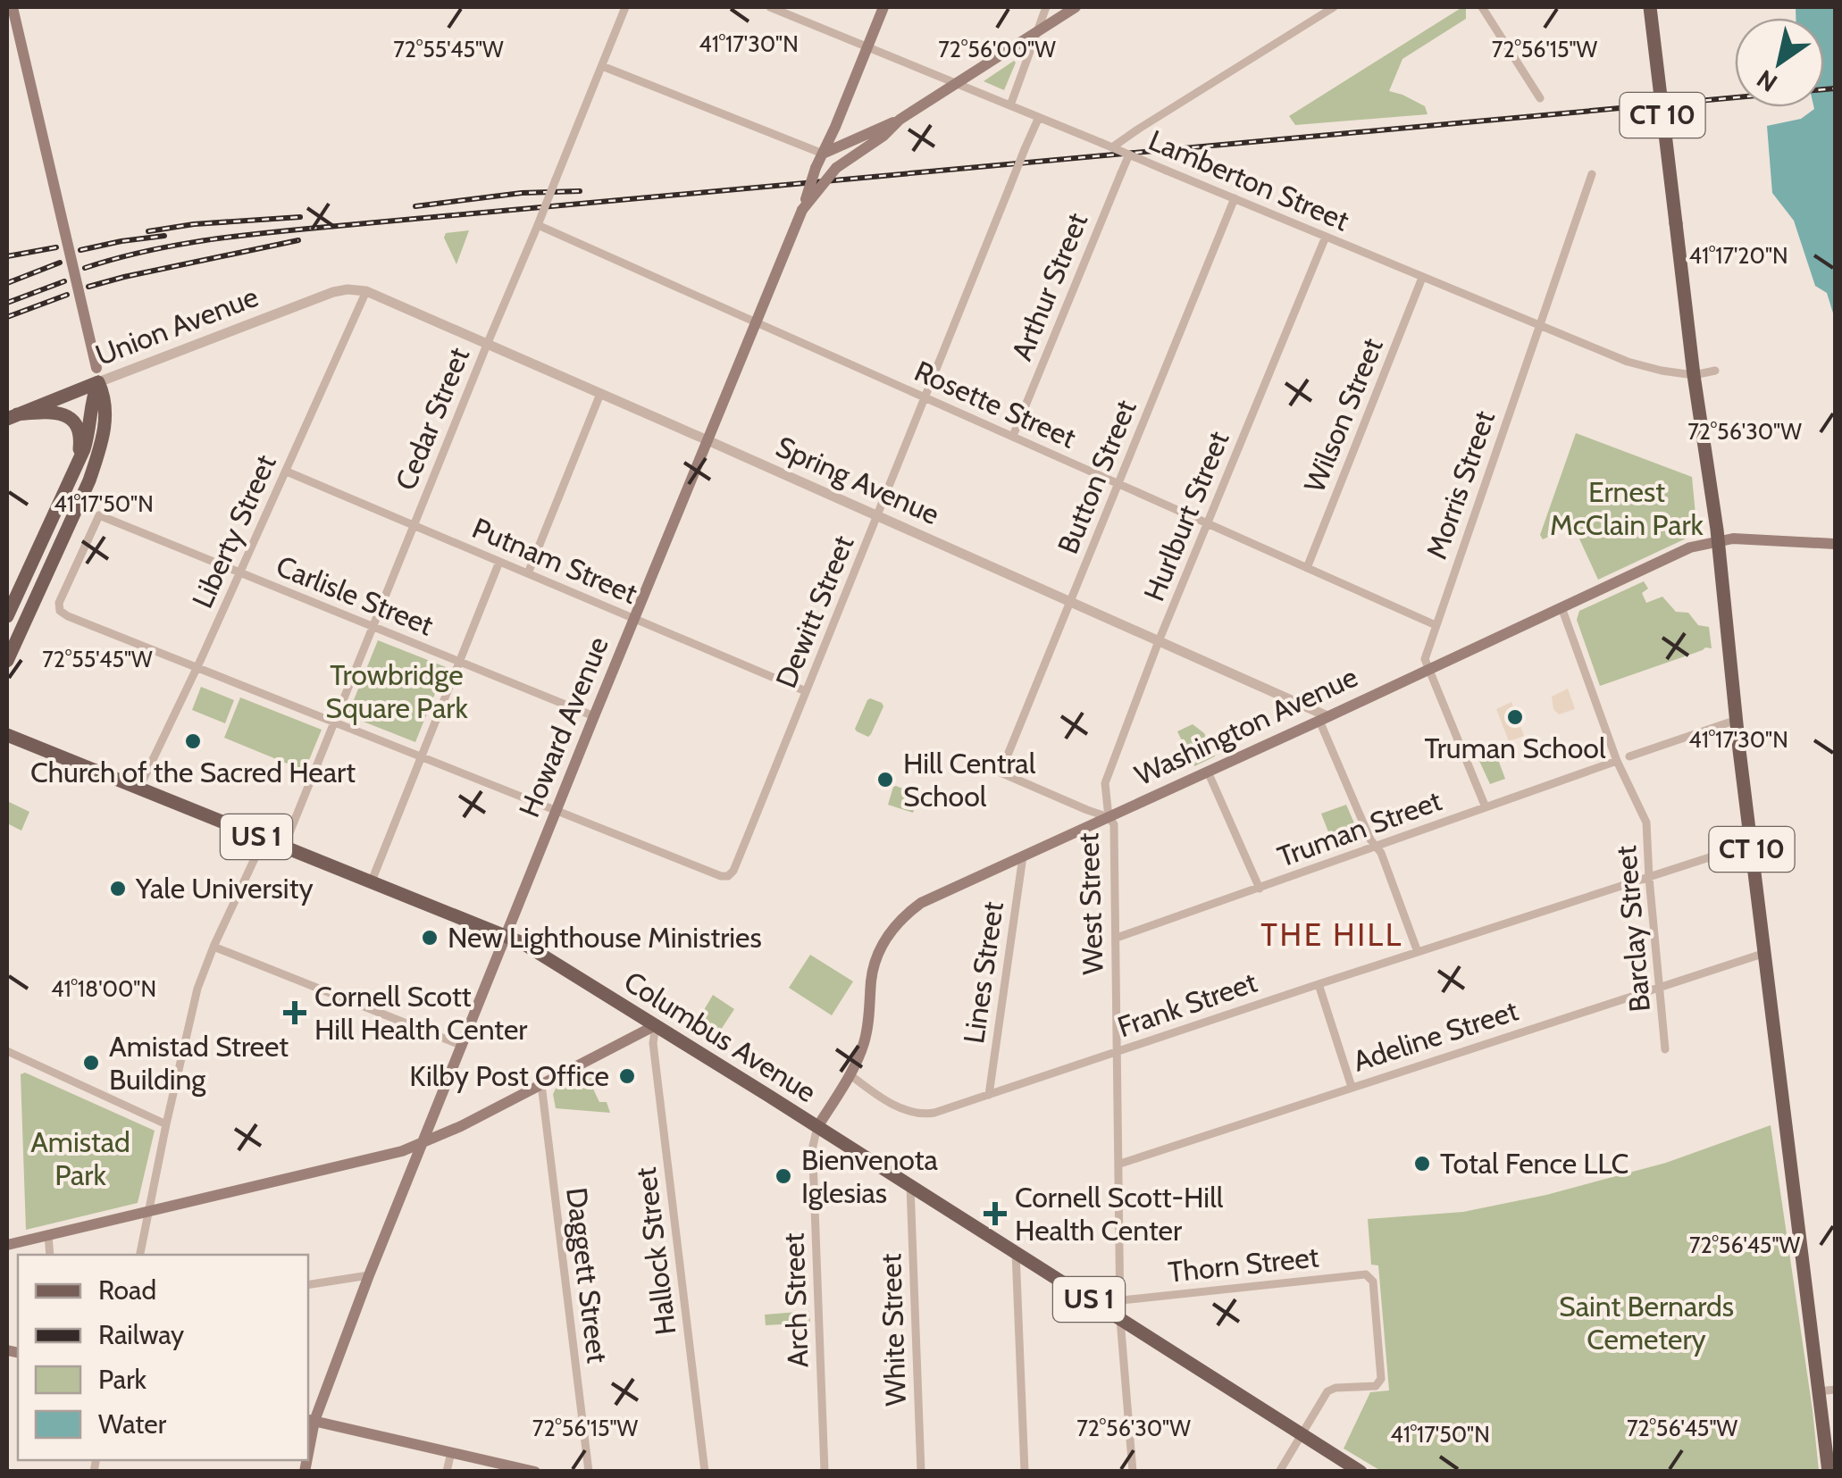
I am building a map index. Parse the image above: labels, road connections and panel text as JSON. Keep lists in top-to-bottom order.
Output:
{
  "streets": {
    "main road": [
      "CT 10",
      "Union Avenue",
      "Washington Avenue",
      "Howard Avenue",
      "US 1",
      "Columbus Avenue"
    ],
    "street": [
      "Lamberton Street",
      "Arthur Street",
      "Rosette Street",
      "Wilson Street",
      "Cedar Street",
      "Button Street",
      "Spring Avenue",
      "Morris Street",
      "Hurlburt Street",
      "Liberty Street",
      "Putnam Street",
      "Carlisle Street",
      "Dewitt Street",
      "Truman Street",
      "West Street",
      "Barclay Street",
      "Lines Street",
      "Frank Street",
      "Adeline Street",
      "Hallock Street",
      "Thorn Street",
      "Daggett Street",
      "Arch Street",
      "White Street"
    ]
  },
  "crossings": [
    ["CT 10", "Lamberton Street"],
    ["CT 10", "Washington Avenue"],
    ["CT 10", "Frank Street"],
    ["CT 10", "Adeline Street"],
    ["Lamberton Street", "Arthur Street"],
    ["Lamberton Street", "Wilson Street"],
    ["Lamberton Street", "Button Street"],
    ["Lamberton Street", "Morris Street"],
    ["Lamberton Street", "Hurlburt Street"],
    ["Lamberton Street", "Dewitt Street"],
    ["Lamberton Street", "Howard Avenue"],
    ["Arthur Street", "Rosette Street"],
    ["Union Avenue", "Spring Avenue"],
    ["Union Avenue", "Liberty Street"],
    ["Rosette Street", "Wilson Street"],
    ["Rosette Street", "Cedar Street"],
    ["Rosette Street", "Button Street"],
    ["Rosette Street", "Morris Street"],
    ["Rosette Street", "Hurlburt Street"],
    ["Rosette Street", "Dewitt Street"],
    ["Rosette Street", "Howard Avenue"],
    ["Cedar Street", "Spring Avenue"],
    ["Cedar Street", "Putnam Street"],
    ["Cedar Street", "Carlisle Street"],
    ["Cedar Street", "Columbus Avenue"],
    ["Button Street", "Spring Avenue"],
    ["Button Street", "Hurlburt Street"],
    ["Button Street", "Washington Avenue"],
    ["Button Street", "West Street"],
    ["Spring Avenue", "Hurlburt Street"],
    ["Spring Avenue", "Liberty Street"],
    ["Spring Avenue", "Dewitt Street"],
    ["Spring Avenue", "Washington Avenue"],
    ["Spring Avenue", "Howard Avenue"],
    ["Morris Street", "Washington Avenue"],
    ["Hurlburt Street", "Washington Avenue"],
    ["Hurlburt Street", "West Street"],
    ["Liberty Street", "Putnam Street"],
    ["Liberty Street", "Carlisle Street"],
    ["Liberty Street", "Columbus Avenue"],
    ["Putnam Street", "Dewitt Street"],
    ["Putnam Street", "Howard Avenue"],
    ["Carlisle Street", "Howard Avenue"],
    ["Dewitt Street", "Howard Avenue"],
    ["Washington Avenue", "West Street"],
    ["Washington Avenue", "Barclay Street"],
    ["Washington Avenue", "Lines Street"],
    ["Washington Avenue", "Frank Street"],
    ["Washington Avenue", "Columbus Avenue"],
    ["Washington Avenue", "Arch Street"],
    ["Howard Avenue", "Columbus Avenue"],
    ["Truman Street", "West Street"],
    ["Truman Street", "Barclay Street"],
    ["West Street", "Frank Street"],
    ["West Street", "Adeline Street"],
    ["West Street", "Columbus Avenue"],
    ["West Street", "Thorn Street"],
    ["Barclay Street", "Frank Street"],
    ["Barclay Street", "Adeline Street"],
    ["Lines Street", "Frank Street"],
    ["Columbus Avenue", "Hallock Street"],
    ["Columbus Avenue", "Thorn Street"],
    ["Columbus Avenue", "Arch Street"],
    ["Columbus Avenue", "White Street"]
  ],
  "districts": ["THE HILL"],
  "parks": [
    "Ernest McClain Park",
    "Trowbridge Square Park",
    "Amistad Park",
    "Saint Bernards Cemetery"
  ],
  "places": {
    "other": [
      "Truman School",
      "Church of the Sacred Heart",
      "Hill Central School",
      "Yale University",
      "New Lighthouse Ministries",
      "Amistad Street Building",
      "Kilby Post Office",
      "Total Fence LLC",
      "Bienvenota Iglesias"
    ],
    "health": ["Cornell Scott Hill Health Center", "Cornell Scott-Hill Health Center"]
  },
  "legend": [
    "Road",
    "Railway",
    "Park",
    "Water"
  ],
  "north": "bottom left",
  "coordinates": [
    "41°17'30\"N",
    "72°55'45\"W",
    "72°56'00\"W",
    "72°56'15\"W",
    "41°17'20\"N",
    "72°56'30\"W",
    "41°17'50\"N",
    "41°18'00\"N",
    "72°56'45\"W"
  ]
}
